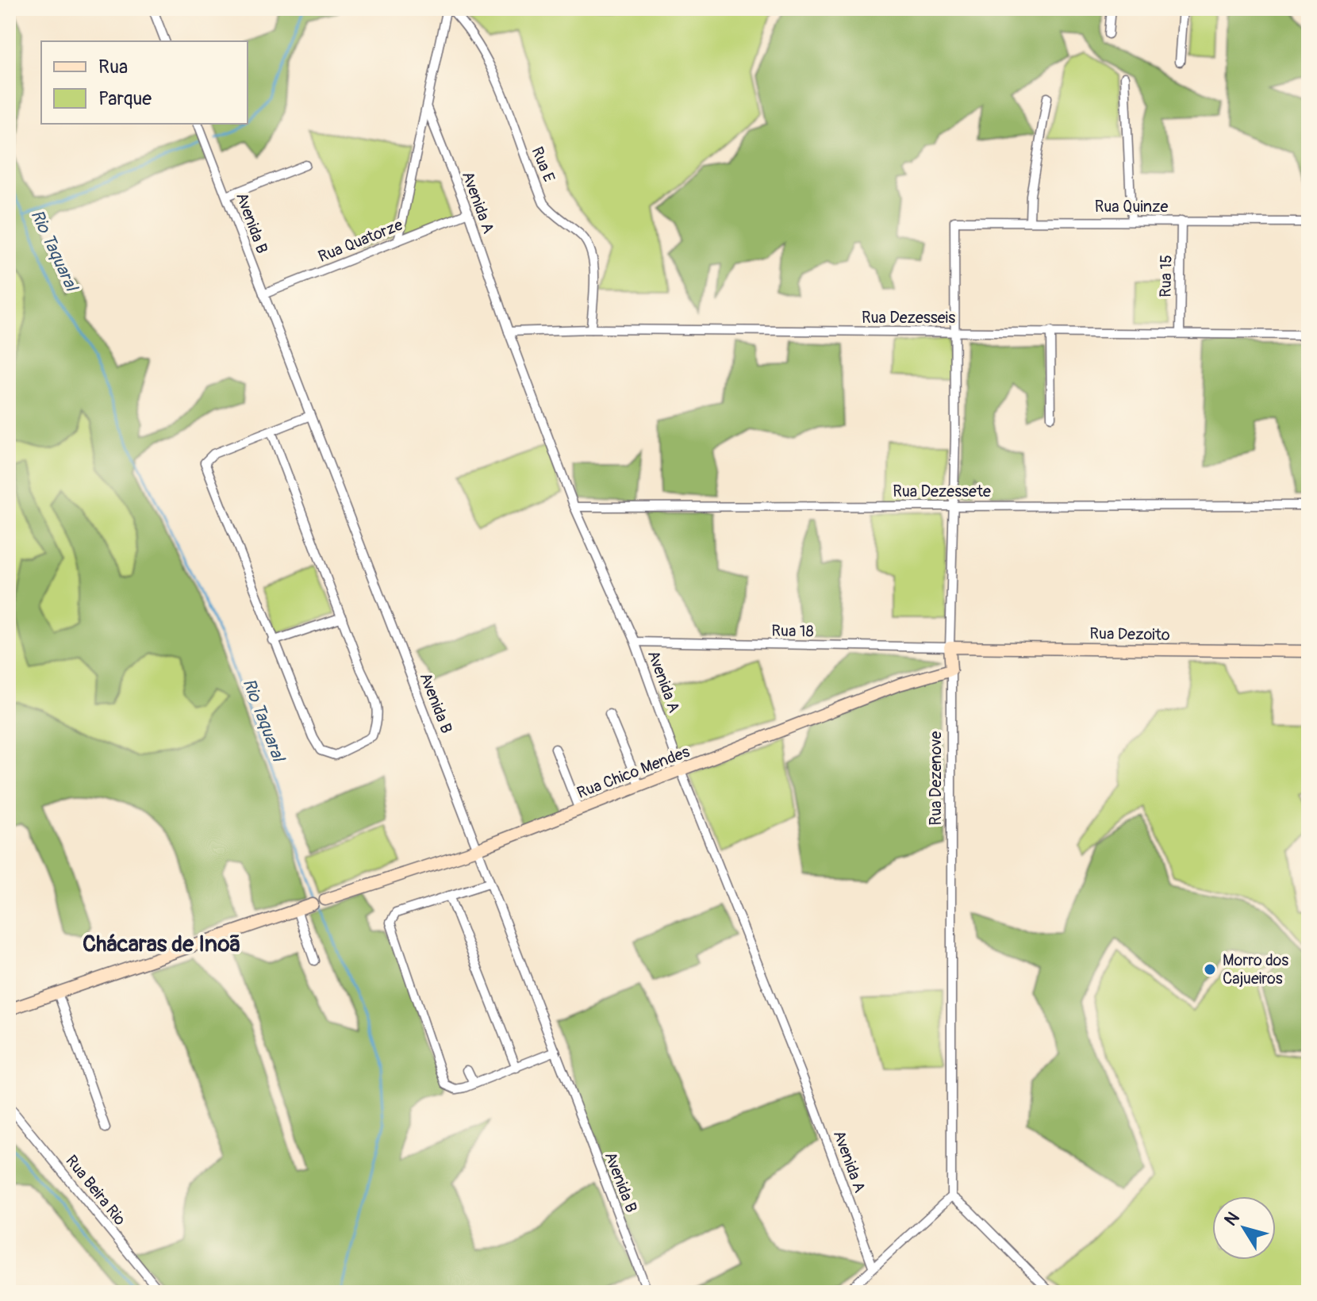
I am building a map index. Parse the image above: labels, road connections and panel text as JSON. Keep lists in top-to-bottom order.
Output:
{
  "streets": {
    "main road": ["Rua Dezoito", "Rua Chico Mendes", "Rua Dezenove"],
    "street": [
      "Rua E",
      "Avenida A",
      "Rua Quinze",
      "Avenida B",
      "Rua Quatorze",
      "Rua 15",
      "Rua Dezesseis",
      "Rua Dezessete",
      "Rua 18",
      "Rua Beira Rio"
    ]
  },
  "crossings": [
    ["Rua E", "Rua Dezesseis"],
    ["Avenida A", "Rua Quatorze"],
    ["Avenida A", "Rua Dezesseis"],
    ["Avenida A", "Rua Dezessete"],
    ["Avenida A", "Rua 18"],
    ["Avenida A", "Rua Chico Mendes"],
    ["Rua Quinze", "Rua 15"],
    ["Rua Quinze", "Rua Dezenove"],
    ["Avenida B", "Rua Quatorze"],
    ["Avenida B", "Rua Chico Mendes"],
    ["Rua 15", "Rua Dezesseis"],
    ["Rua Dezesseis", "Rua Dezenove"],
    ["Rua Dezessete", "Rua Dezenove"],
    ["Rua 18", "Rua Dezoito"],
    ["Rua 18", "Rua Dezenove"],
    ["Rua Dezoito", "Rua Dezenove"],
    ["Rua Chico Mendes", "Rua Dezenove"]
  ],
  "districts": ["Chácaras de Inoã"],
  "water": ["Rio Taquaral"],
  "places": ["Morro dos Cajueiros"],
  "legend": ["Rua", "Parque"],
  "north": "top left"
}
